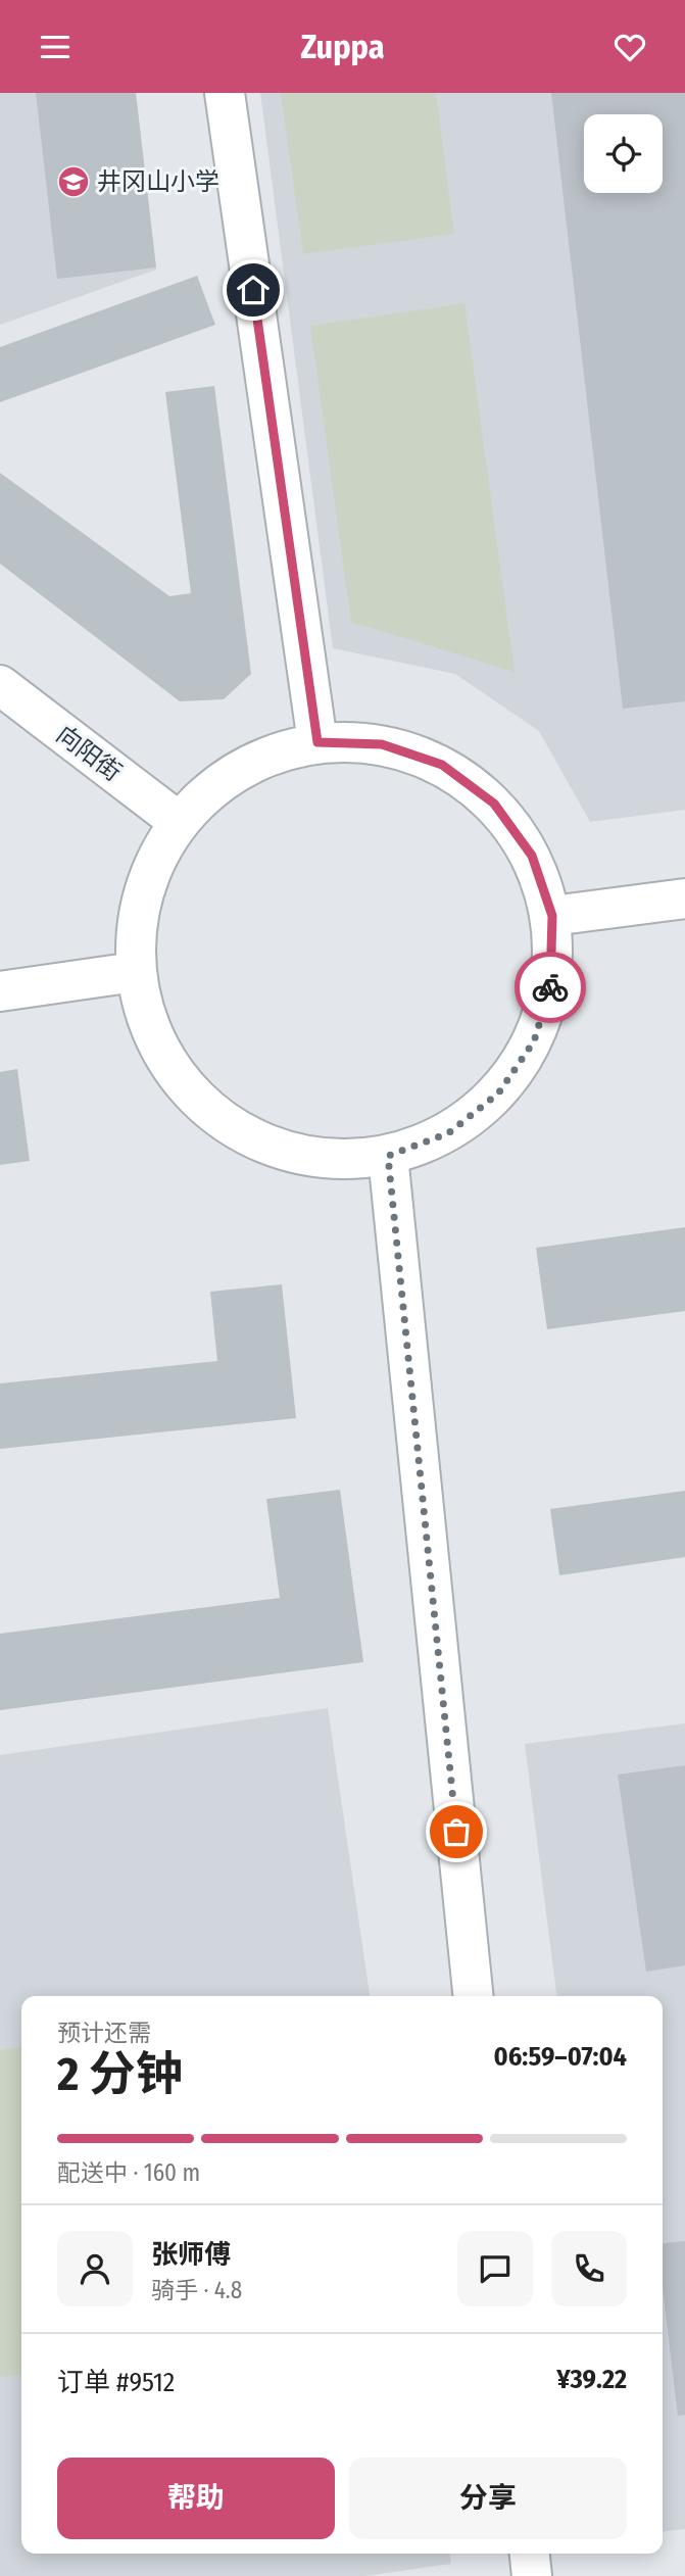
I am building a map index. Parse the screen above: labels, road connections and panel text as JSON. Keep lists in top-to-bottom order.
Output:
{
  "streets": {
    "street": ["向阳街"]
  },
  "places": {
    "school or university": ["井冈山小学"]
  },
  "page": {
    "header": "Zuppa",
    "heading": ["2 分钟", "预计还需", "06:59–07:04"],
    "panel": [
      "张师傅",
      "骑手 · 4.8",
      "订单 #9512",
      "¥39.22"
    ],
    "bar": "配送中 · 160 m",
    "buttons": ["帮助", "分享"]
  }
}
